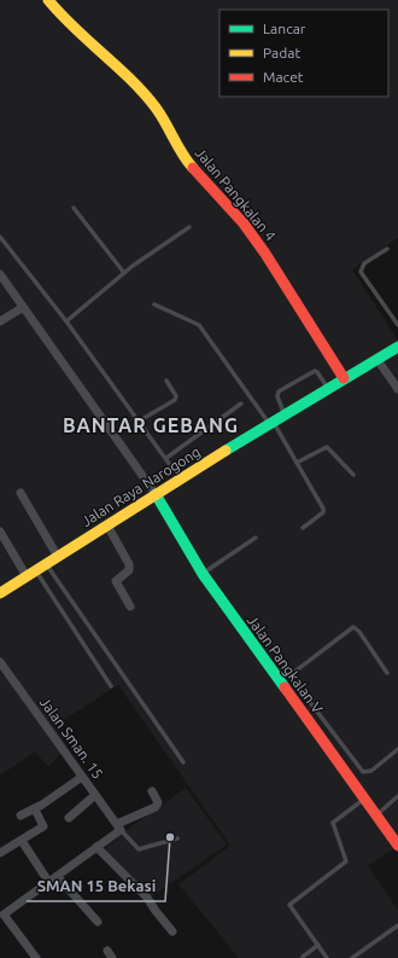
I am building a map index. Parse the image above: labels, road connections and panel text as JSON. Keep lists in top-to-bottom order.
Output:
{
  "streets": {
    "street": [
      "Jalan Pangkalan 4",
      "Jalan Raya Narogong",
      "Jalan Pangkalan V",
      "Jalan Sman. 15"
    ]
  },
  "crossings": [
    ["Jalan Pangkalan 4", "Jalan Raya Narogong"],
    ["Jalan Raya Narogong", "Jalan Pangkalan V"]
  ],
  "districts": ["BANTAR GEBANG"],
  "places": ["SMAN 15 Bekasi"],
  "legend": ["Lancar", "Padat", "Macet"]
}
